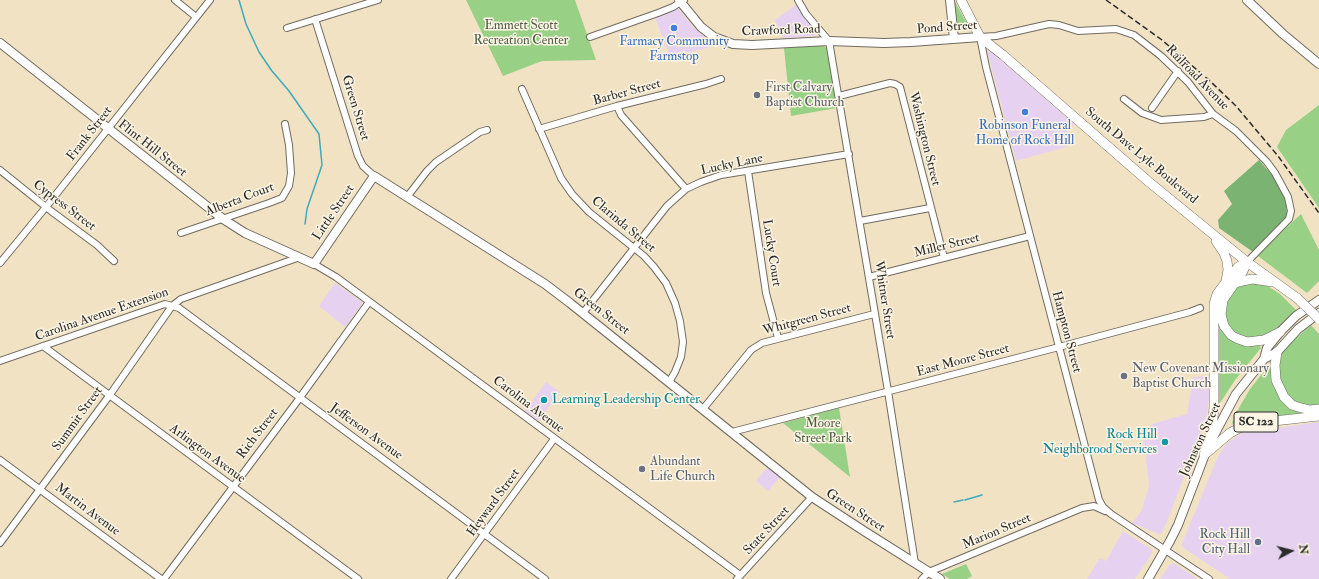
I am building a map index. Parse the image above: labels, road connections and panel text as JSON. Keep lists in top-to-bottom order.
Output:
{
  "streets": {
    "main road": ["South Dave Lyle Boulevard", "SC 122"],
    "street": [
      "Pond Street",
      "Crawford Road",
      "Railroad Avenue",
      "Barber Street",
      "Green Street",
      "Frank Street",
      "Washington Street",
      "Flint Hill Street",
      "Lucky Lane",
      "Alberta Court",
      "Cypress Street",
      "Little Street",
      "Clarinda Street",
      "Miller Street",
      "Lucky Court",
      "Whitner Street",
      "Carolina Avenue Extension",
      "Whitgreen Street",
      "Hampton Street",
      "East Moore Street",
      "Carolina Avenue",
      "Summit Street",
      "Jefferson Avenue",
      "Rich Street",
      "Johnston Street",
      "Arlington Avenue",
      "Heyward Street",
      "Martin Avenue",
      "State Street",
      "Marion Street"
    ]
  },
  "crossings": [
    ["Pond Street", "Crawford Road"],
    ["Pond Street", "Railroad Avenue"],
    ["Pond Street", "South Dave Lyle Boulevard"],
    ["Pond Street", "Whitner Street"],
    ["Pond Street", "Hampton Street"],
    ["Crawford Road", "Whitner Street"],
    ["Railroad Avenue", "South Dave Lyle Boulevard"],
    ["Barber Street", "Clarinda Street"],
    ["Green Street", "Lucky Lane"],
    ["Green Street", "Little Street"],
    ["Green Street", "Clarinda Street"],
    ["Green Street", "Whitner Street"],
    ["Green Street", "Whitgreen Street"],
    ["Green Street", "East Moore Street"],
    ["Green Street", "State Street"],
    ["Green Street", "Marion Street"],
    ["Frank Street", "Flint Hill Street"],
    ["Frank Street", "Cypress Street"],
    ["Washington Street", "Miller Street"],
    ["Washington Street", "Whitner Street"],
    ["Flint Hill Street", "Alberta Court"],
    ["Flint Hill Street", "Carolina Avenue Extension"],
    ["Flint Hill Street", "Carolina Avenue"],
    ["South Dave Lyle Boulevard", "Hampton Street"],
    ["Lucky Lane", "Clarinda Street"],
    ["Lucky Lane", "Lucky Court"],
    ["Lucky Lane", "Whitner Street"],
    ["Little Street", "Carolina Avenue"],
    ["Miller Street", "Whitner Street"],
    ["Miller Street", "Hampton Street"],
    ["Lucky Court", "Whitgreen Street"],
    ["Whitner Street", "Whitgreen Street"],
    ["Whitner Street", "East Moore Street"],
    ["Carolina Avenue Extension", "Carolina Avenue"],
    ["Carolina Avenue Extension", "Summit Street"],
    ["Carolina Avenue Extension", "Jefferson Avenue"],
    ["Carolina Avenue Extension", "Arlington Avenue"],
    ["Hampton Street", "East Moore Street"],
    ["Hampton Street", "Johnston Street"],
    ["Hampton Street", "Marion Street"],
    ["Carolina Avenue", "Rich Street"],
    ["Carolina Avenue", "Heyward Street"],
    ["Carolina Avenue", "State Street"],
    ["Summit Street", "Jefferson Avenue"],
    ["Summit Street", "Arlington Avenue"],
    ["Summit Street", "Martin Avenue"],
    ["SC 122", "Johnston Street"],
    ["Jefferson Avenue", "Rich Street"],
    ["Jefferson Avenue", "Heyward Street"],
    ["Rich Street", "Arlington Avenue"]
  ],
  "parks": ["Emmett Scott Recreation Center", "Moore Street Park"],
  "places": [
    "Farmacy Community Farmstop",
    "First Calvary Baptist Church",
    "Robinson Funeral Home of Rock Hill",
    "New Covenant Missionary Baptist Church",
    "Learning Leadership Center",
    "Rock Hill Neighborood Services",
    "Abundant Life Church",
    "Rock Hill City Hall"
  ],
  "north": "right"
}
